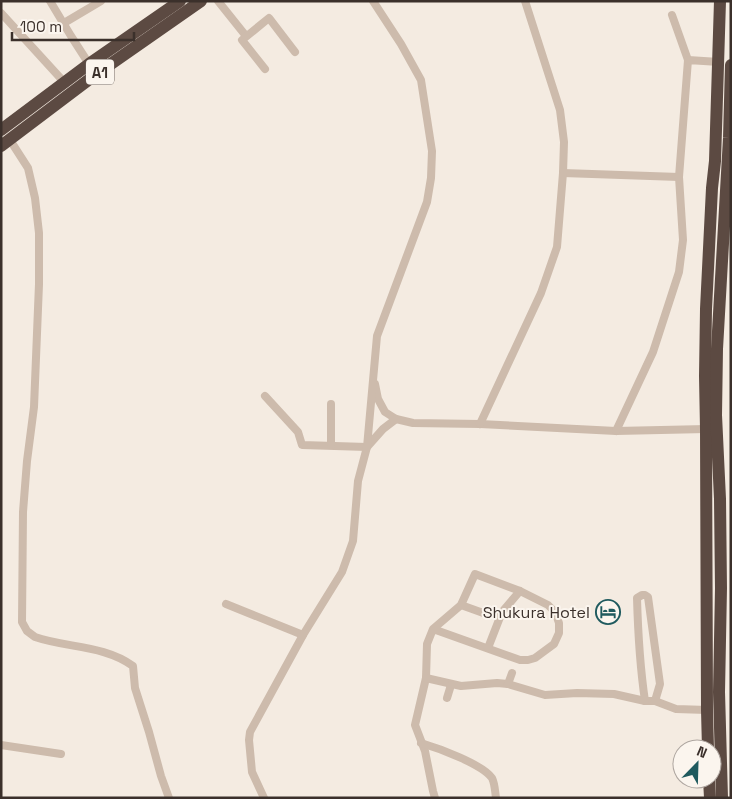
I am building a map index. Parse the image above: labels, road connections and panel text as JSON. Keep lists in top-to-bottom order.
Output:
{
  "streets": {
    "highway": ["A1"]
  },
  "places": {
    "hotel": ["Shukura Hotel"]
  },
  "scale_bar": "100 m",
  "north": "top right"
}
